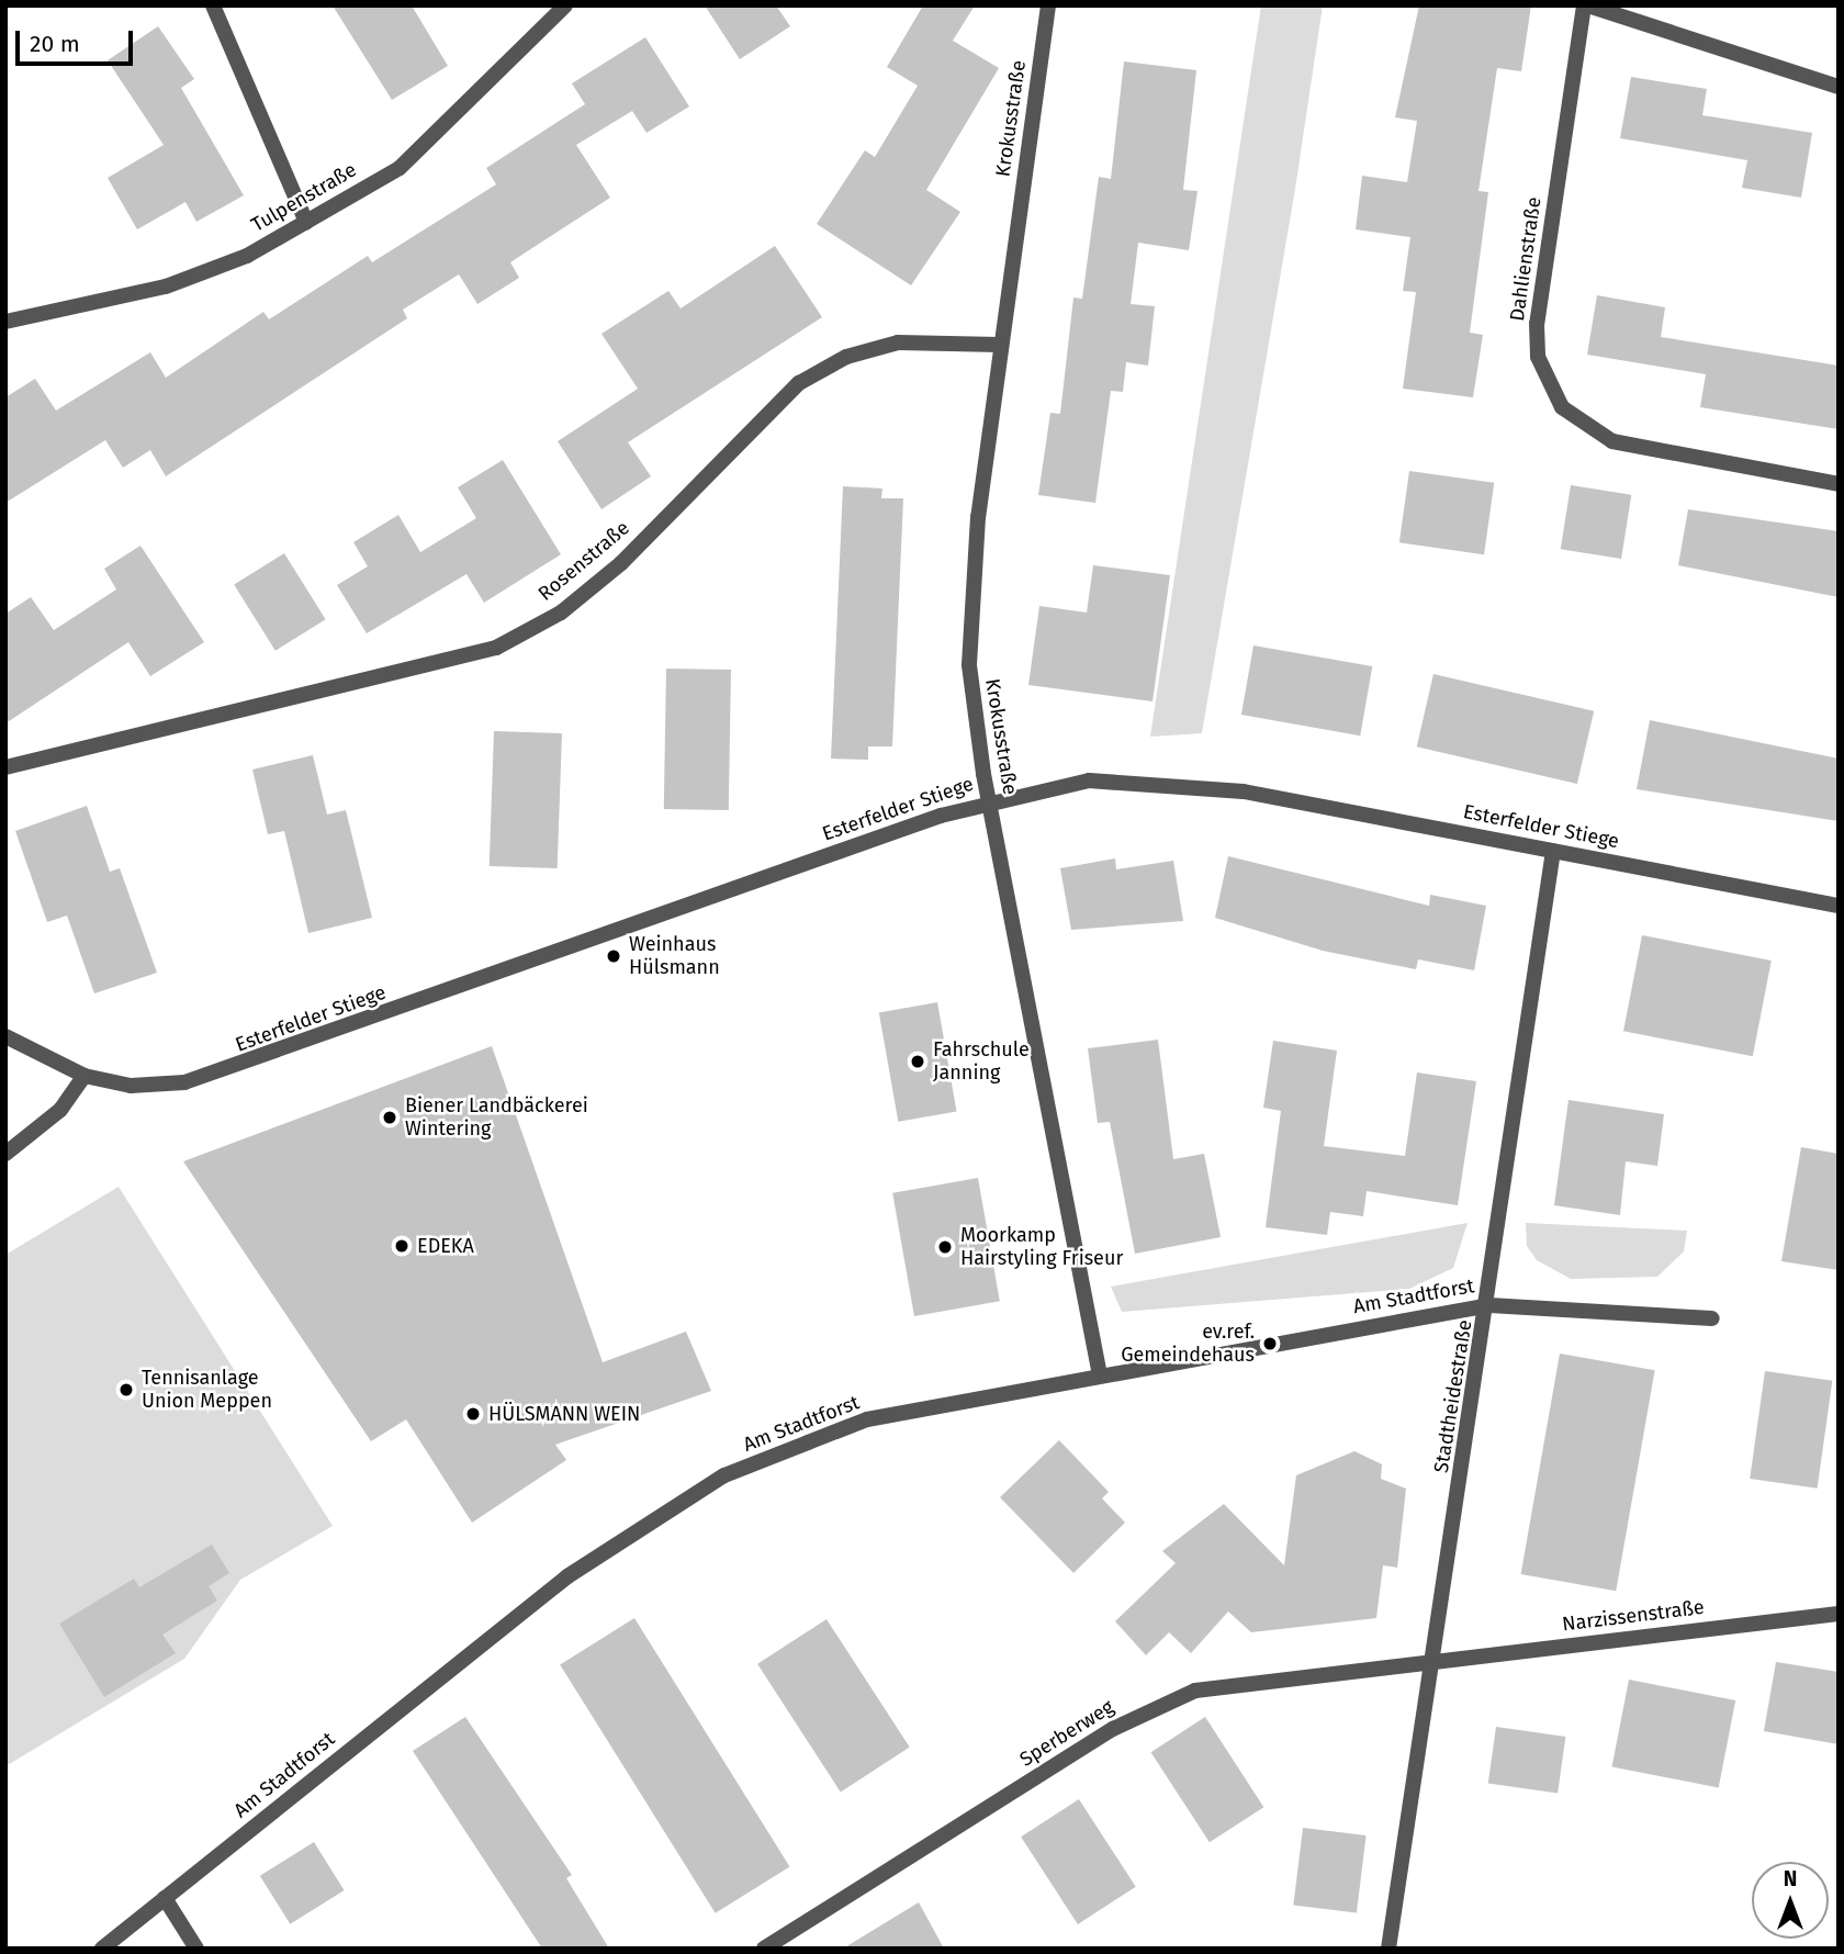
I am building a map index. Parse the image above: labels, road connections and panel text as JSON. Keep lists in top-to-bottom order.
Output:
{
  "streets": {
    "street": [
      "Krokusstraße",
      "Tulpenstraße",
      "Dahlienstraße",
      "Rosenstraße",
      "Esterfelder Stiege",
      "Am Stadtforst",
      "Stadtheidestraße",
      "Narzissenstraße",
      "Sperberweg"
    ]
  },
  "crossings": [
    ["Krokusstraße", "Rosenstraße"],
    ["Krokusstraße", "Esterfelder Stiege"],
    ["Krokusstraße", "Am Stadtforst"],
    ["Esterfelder Stiege", "Stadtheidestraße"],
    ["Am Stadtforst", "Stadtheidestraße"],
    ["Stadtheidestraße", "Narzissenstraße"],
    ["Stadtheidestraße", "Sperberweg"],
    ["Narzissenstraße", "Sperberweg"]
  ],
  "places": [
    "Weinhaus Hülsmann",
    "Fahrschule Janning",
    "Biener Landbäckerei Wintering",
    "EDEKA",
    "Moorkamp Hairstyling Friseur",
    "ev.ref. Gemeindehaus",
    "Tennisanlage Union Meppen",
    "HÜLSMANN WEIN"
  ],
  "scale_bar": "20 m",
  "north": "top"
}
